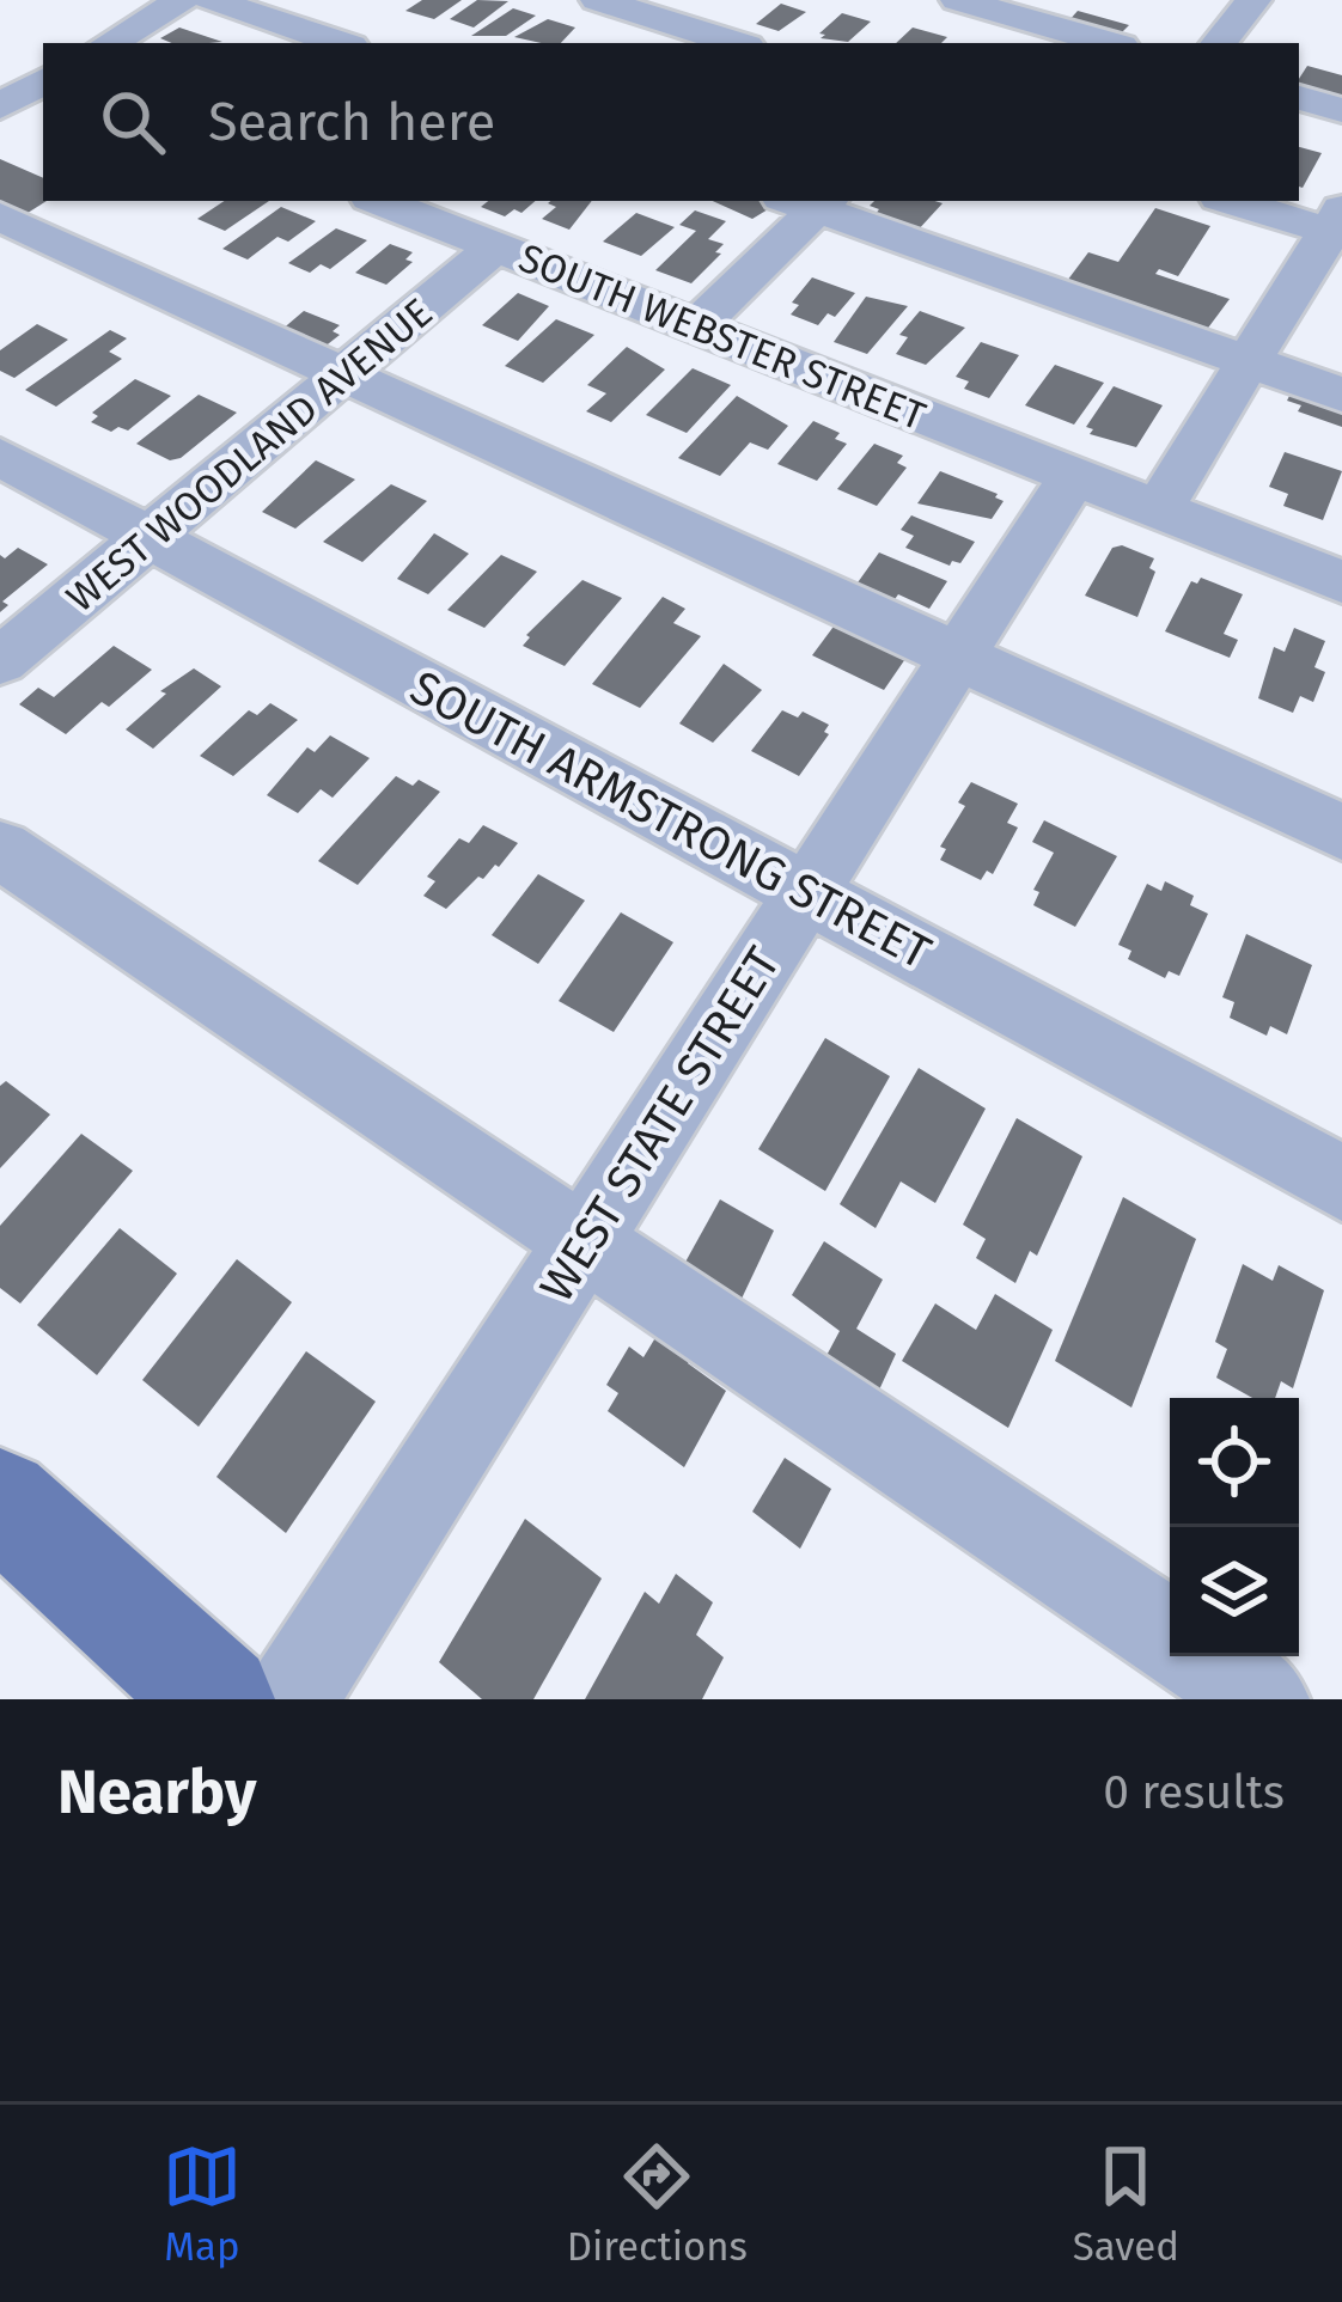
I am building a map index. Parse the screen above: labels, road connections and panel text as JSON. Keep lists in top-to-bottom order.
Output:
{
  "streets": {
    "street": [
      "SOUTH WEBSTER STREET",
      "WEST WOODLAND AVENUE",
      "SOUTH ARMSTRONG STREET",
      "WEST STATE STREET"
    ]
  },
  "crossings": [
    ["SOUTH WEBSTER STREET", "WEST WOODLAND AVENUE"],
    ["SOUTH WEBSTER STREET", "WEST STATE STREET"],
    ["WEST WOODLAND AVENUE", "SOUTH ARMSTRONG STREET"],
    ["SOUTH ARMSTRONG STREET", "WEST STATE STREET"]
  ],
  "page": {
    "search": "Search here",
    "heading": ["Nearby", "0 results"],
    "nav": ["Map", "Directions", "Saved"]
  }
}
